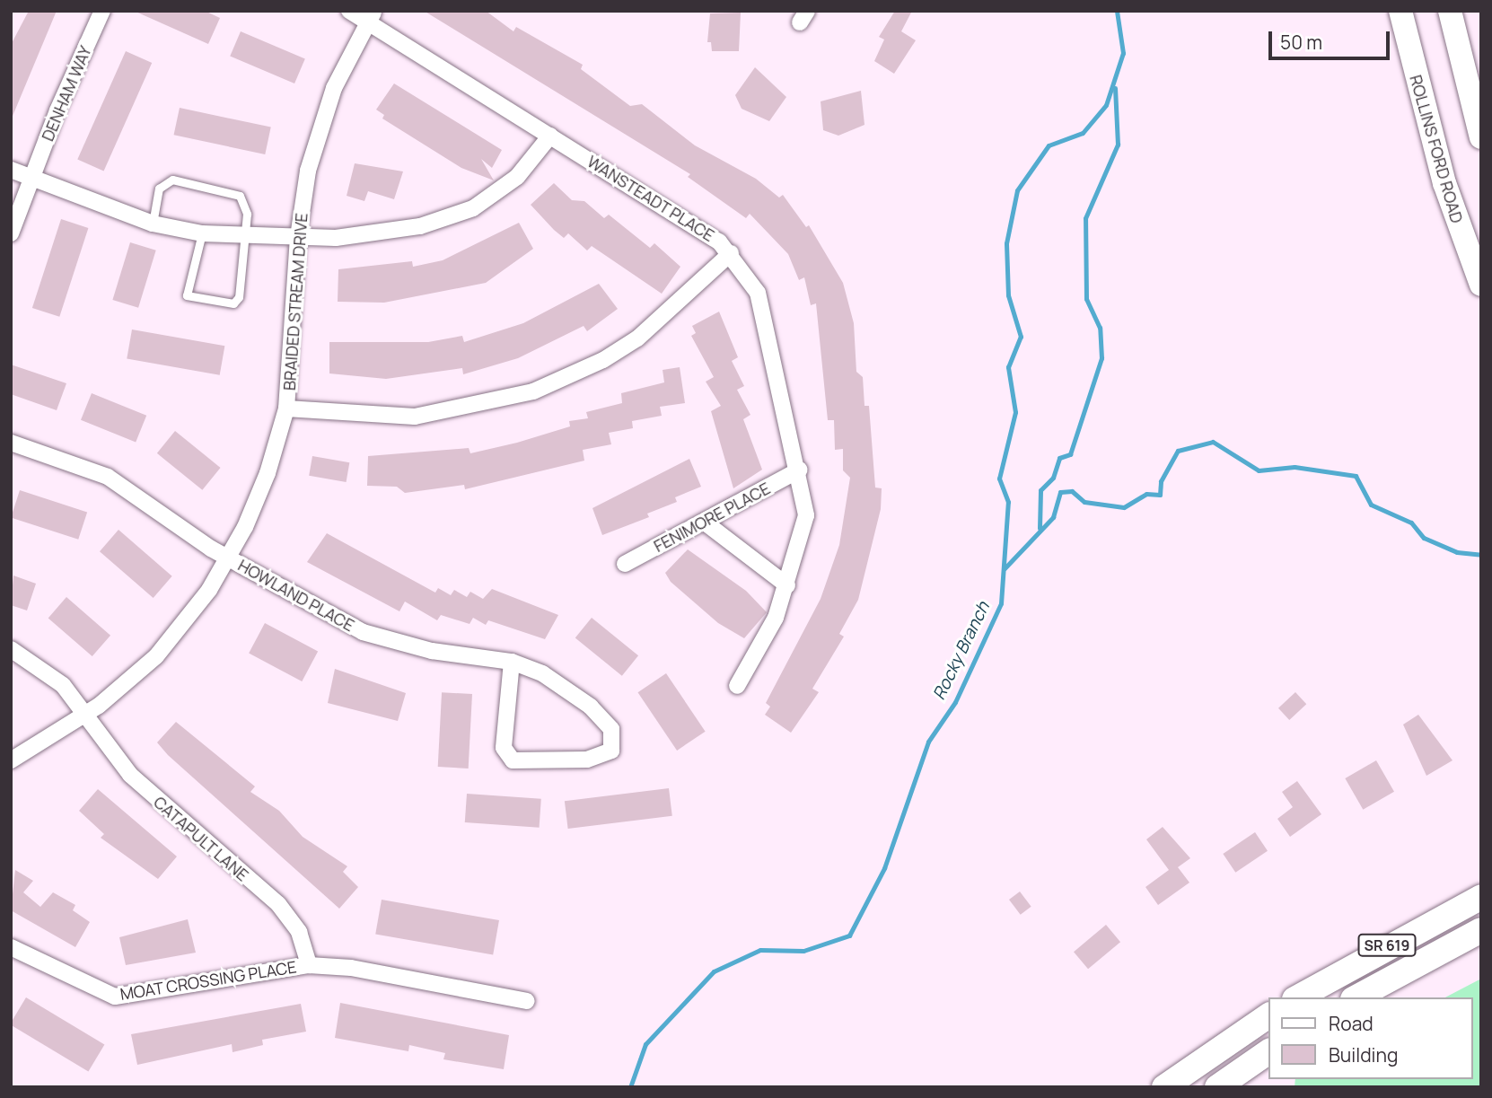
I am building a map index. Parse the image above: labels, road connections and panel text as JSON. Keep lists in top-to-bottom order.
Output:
{
  "streets": {
    "main road": ["ROLLINS FORD ROAD", "SR 619"],
    "street": [
      "DENHAM WAY",
      "WANSTEADT PLACE",
      "BRAIDED STREAM DRIVE",
      "FENIMORE PLACE",
      "HOWLAND PLACE",
      "CATAPULT LANE",
      "MOAT CROSSING PLACE"
    ]
  },
  "crossings": [
    ["WANSTEADT PLACE", "BRAIDED STREAM DRIVE"],
    ["WANSTEADT PLACE", "FENIMORE PLACE"],
    ["BRAIDED STREAM DRIVE", "HOWLAND PLACE"],
    ["BRAIDED STREAM DRIVE", "CATAPULT LANE"],
    ["CATAPULT LANE", "MOAT CROSSING PLACE"]
  ],
  "water": ["Rocky Branch"],
  "legend": ["Road", "Building"],
  "scale_bar": "50 m"
}
